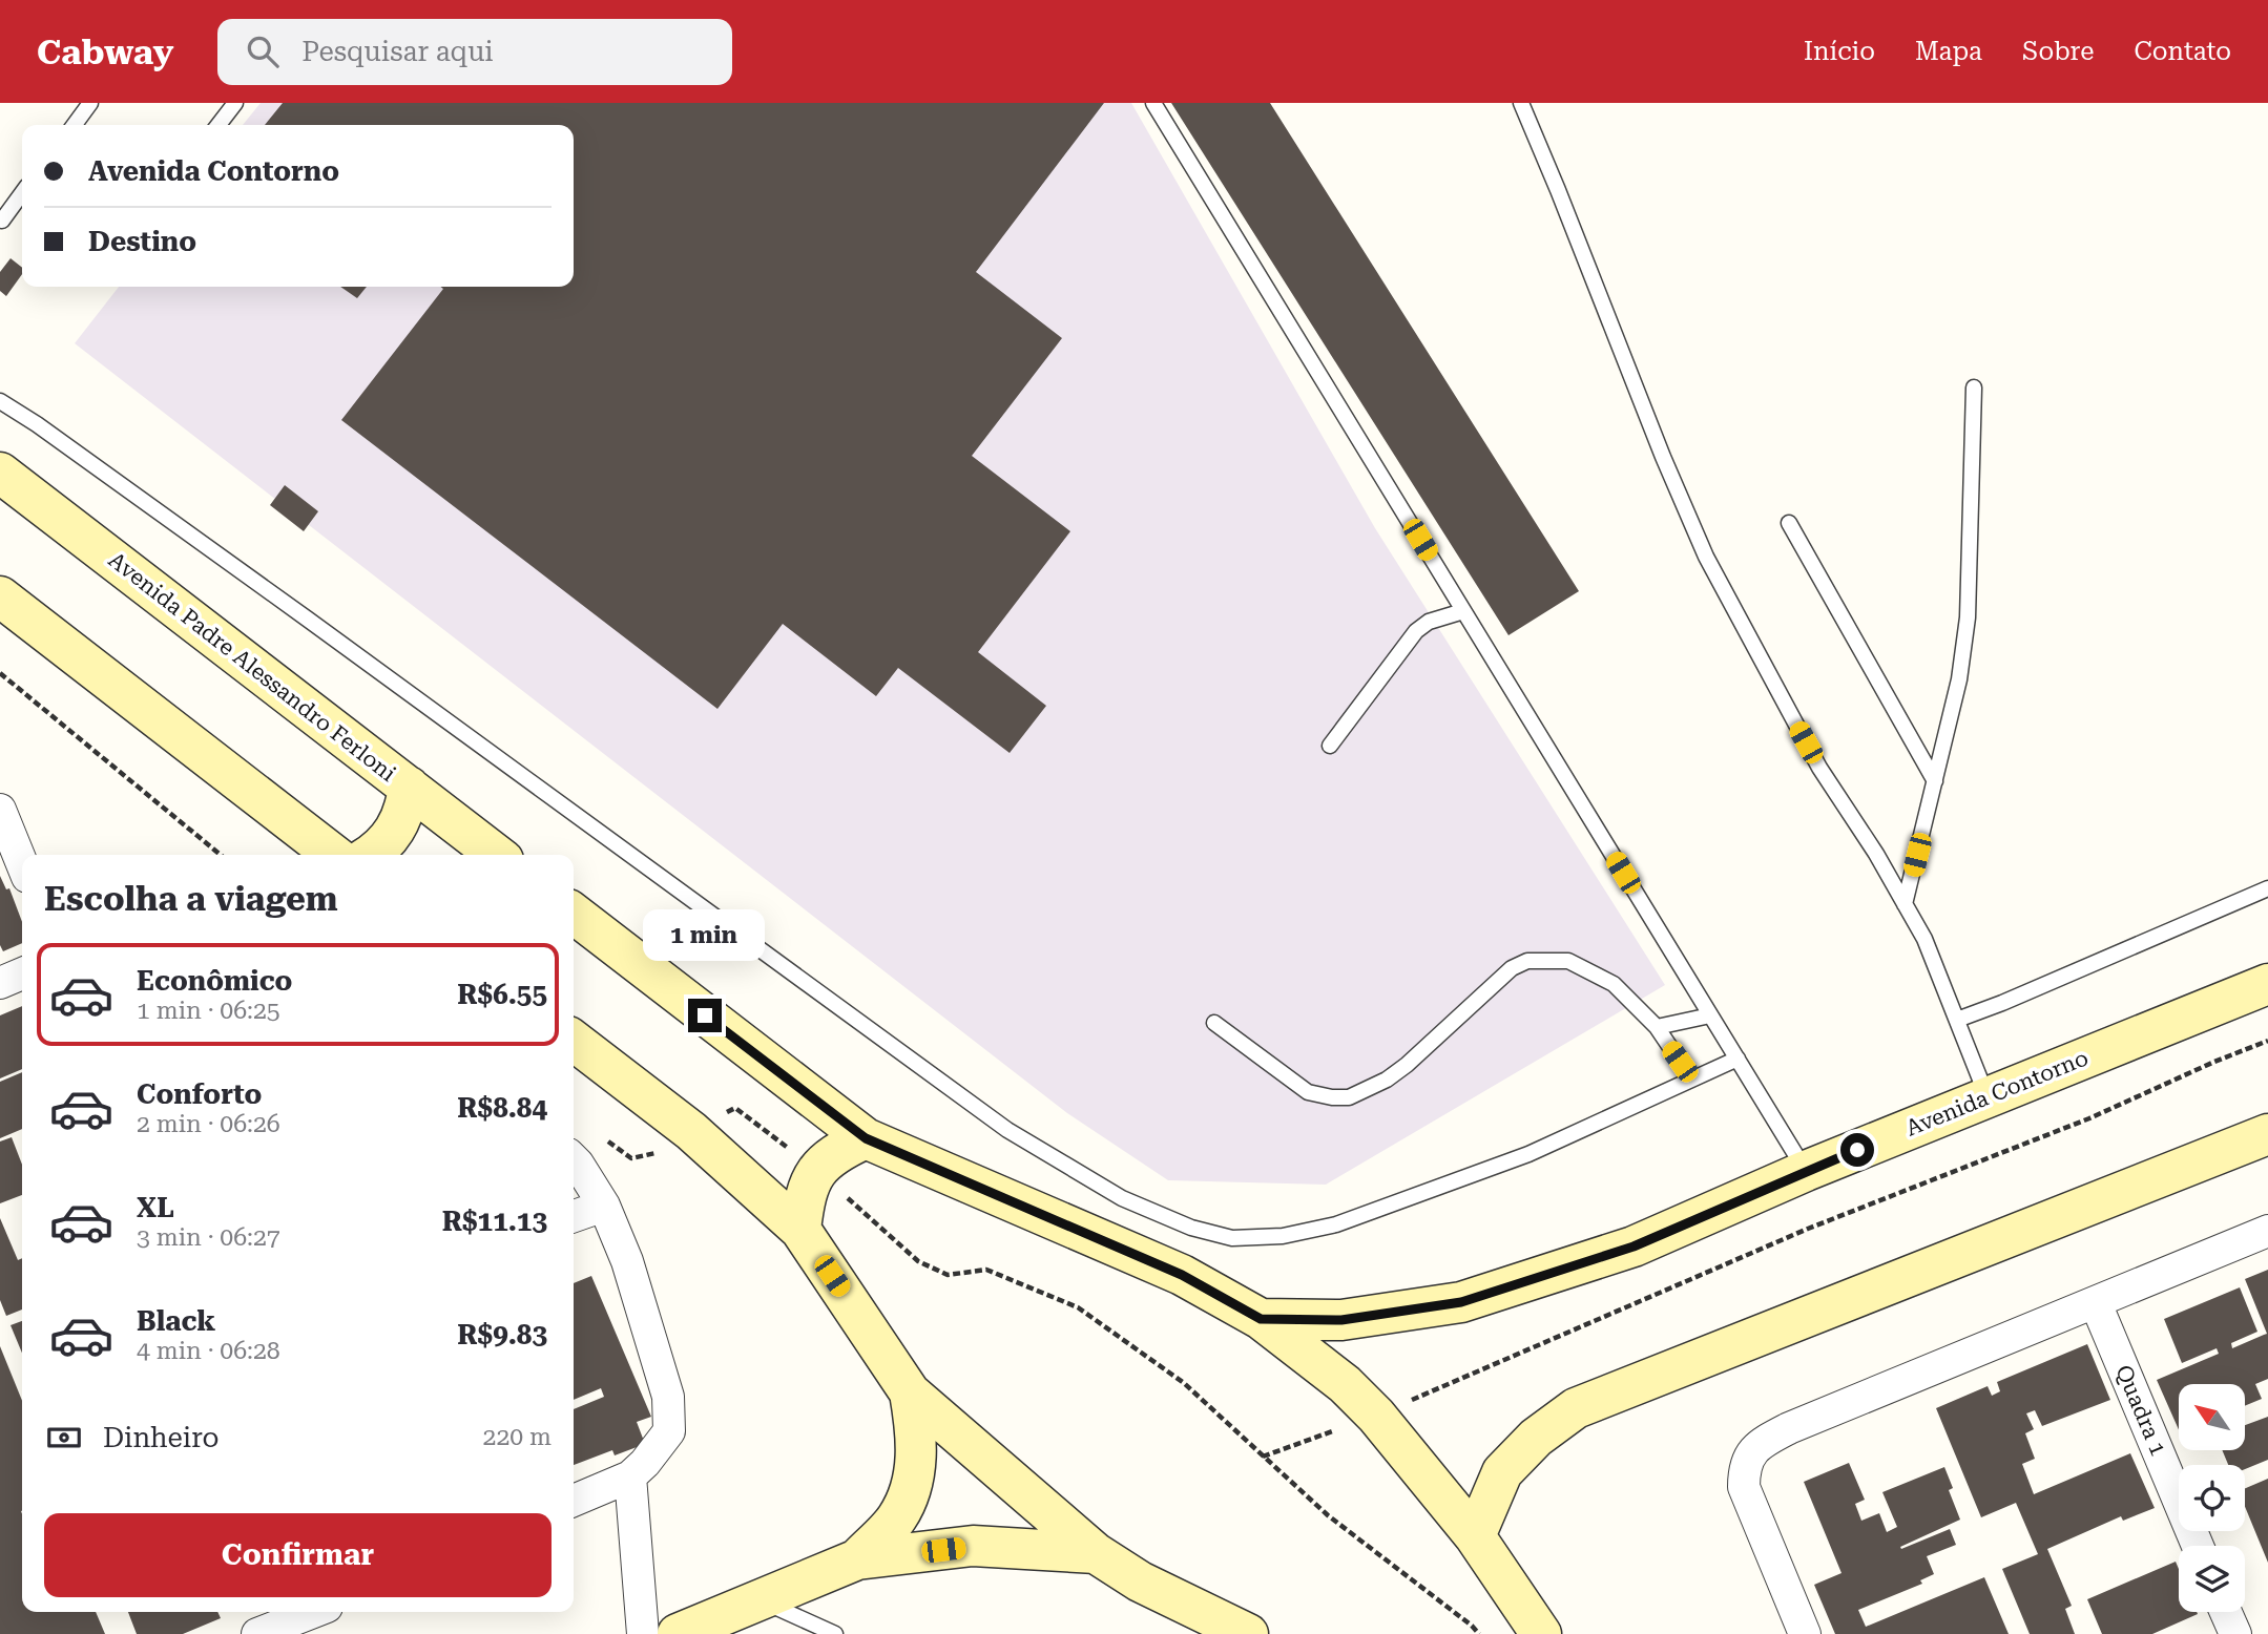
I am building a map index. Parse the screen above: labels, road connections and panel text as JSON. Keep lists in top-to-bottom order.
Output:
{
  "streets": {
    "main road": ["Avenida Padre Alessandro Ferloni", "Avenida Contorno"],
    "street": ["Quadra 1"]
  },
  "north": "top left",
  "page": {
    "header": "Cabway",
    "search": "Pesquisar aqui",
    "nav": [
      "Início",
      "Mapa",
      "Sobre",
      "Contato"
    ],
    "banner": ["Avenida Contorno", "Destino"],
    "heading": "Escolha a viagem",
    "bubble": "1 min",
    "list": [
      {
        "name": "Econômico",
        "note": "1 min · 06:25",
        "value": "R$6.55"
      },
      {
        "name": "Conforto",
        "note": "2 min · 06:26",
        "value": "R$8.84"
      },
      {
        "name": "XL",
        "note": "3 min · 06:27",
        "value": "R$11.13"
      },
      {
        "name": "Black",
        "note": "4 min · 06:28",
        "value": "R$9.83"
      }
    ],
    "pay": ["Dinheiro", "220 m"],
    "buttons": "Confirmar"
  }
}
